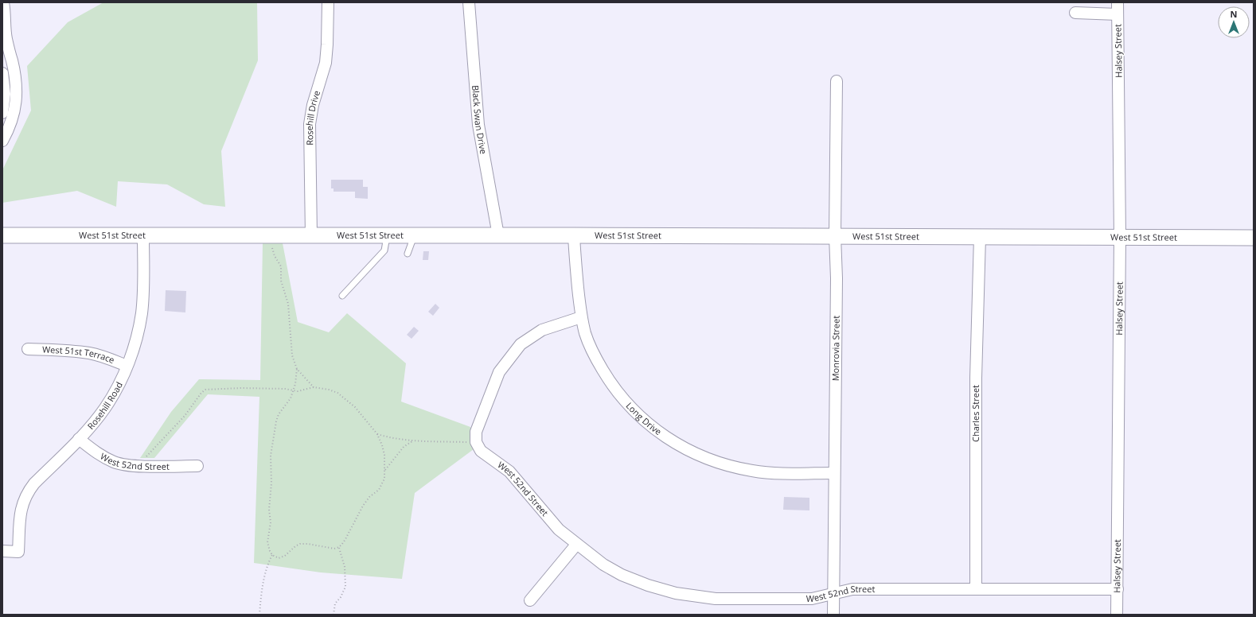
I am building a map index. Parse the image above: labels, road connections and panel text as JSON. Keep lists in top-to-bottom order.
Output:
{
  "streets": {
    "street": [
      "Halsey Street",
      "Rosehill Drive",
      "Black Swan Drive",
      "West 51st Street",
      "Monrovia Street",
      "West 51st Terrace",
      "Rosehill Road",
      "Charles Street",
      "Long Drive",
      "West 52nd Street"
    ]
  },
  "crossings": [
    ["Halsey Street", "West 51st Street"],
    ["Halsey Street", "West 52nd Street"],
    ["Rosehill Drive", "West 51st Street"],
    ["Black Swan Drive", "West 51st Street"],
    ["West 51st Street", "Monrovia Street"],
    ["West 51st Street", "Rosehill Road"],
    ["West 51st Street", "Charles Street"],
    ["West 51st Street", "Long Drive"],
    ["Monrovia Street", "Long Drive"],
    ["Monrovia Street", "West 52nd Street"],
    ["West 51st Terrace", "Rosehill Road"],
    ["Rosehill Road", "West 52nd Street"],
    ["Charles Street", "West 52nd Street"]
  ],
  "north": "top"
}
